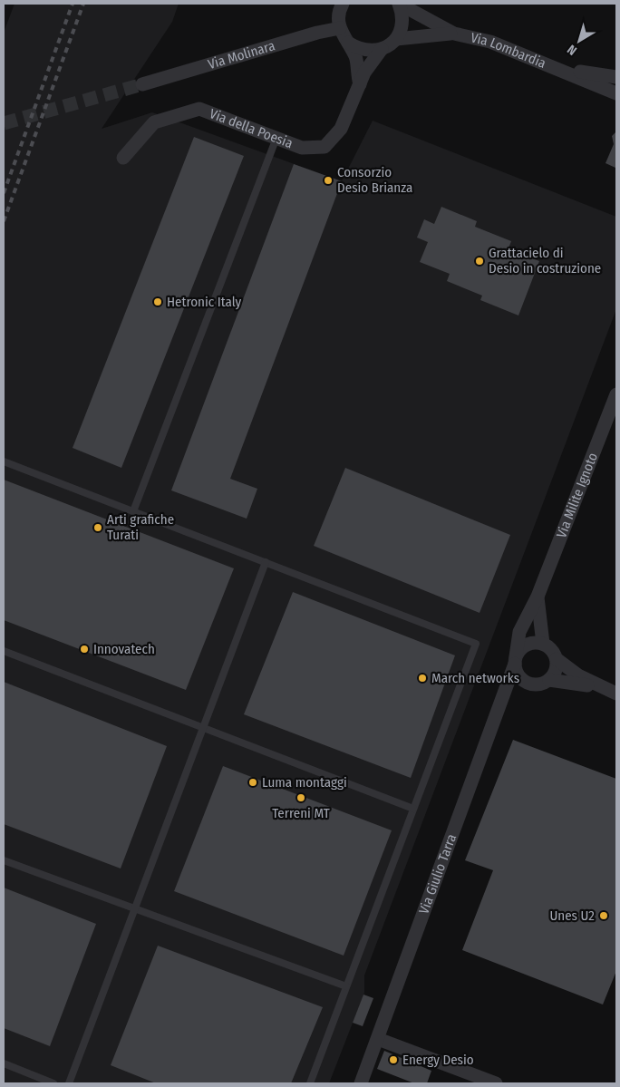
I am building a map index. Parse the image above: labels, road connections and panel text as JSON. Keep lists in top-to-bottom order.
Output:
{
  "streets": {
    "street": [
      "Via Lombardia",
      "Via Molinara",
      "Via della Poesia",
      "Via Milite Ignoto",
      "Via Giulio Tarra"
    ]
  },
  "crossings": [
    ["Via Milite Ignoto", "Via Giulio Tarra"]
  ],
  "places": [
    "Consorzio Desio Brianza",
    "Grattacielo di Desio in costruzione",
    "Hetronic Italy",
    "Arti grafiche Turati",
    "Innovatech",
    "March networks",
    "Luma montaggi",
    "Terreni MT",
    "Unes U2",
    "Energy Desio"
  ],
  "north": "bottom left"
}
